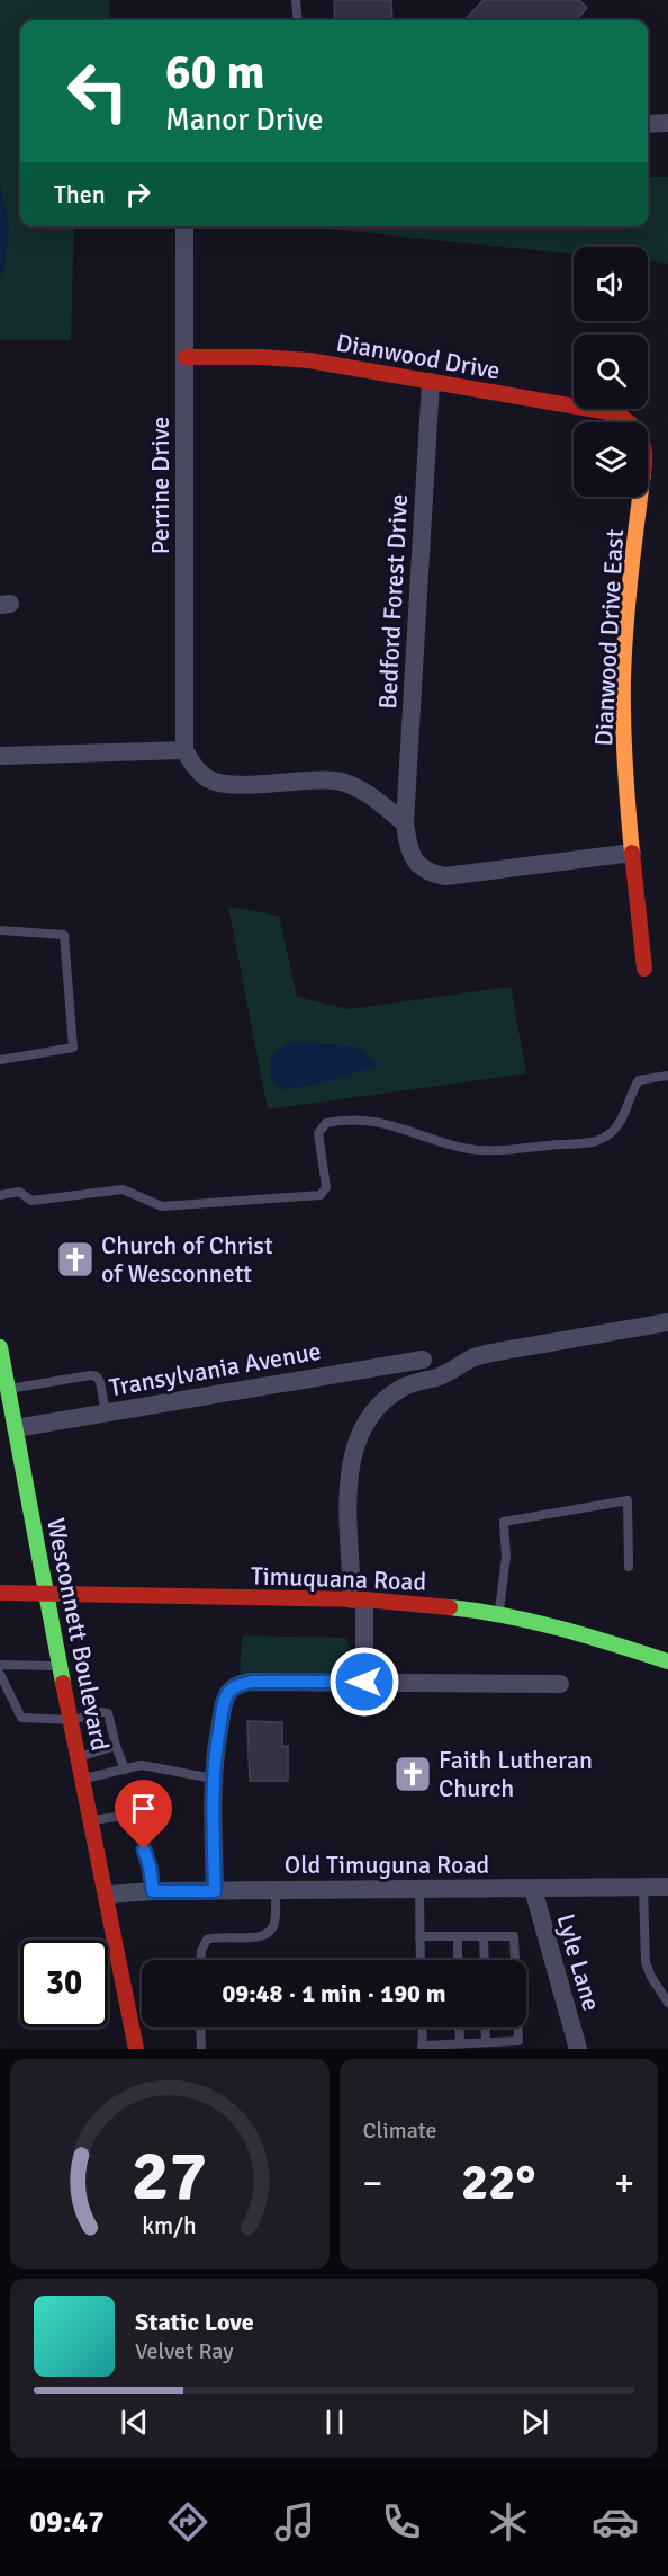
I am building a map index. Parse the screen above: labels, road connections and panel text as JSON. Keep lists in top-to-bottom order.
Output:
{
  "streets": {
    "street": [
      "Dianwood Drive",
      "Perrine Drive",
      "Bedford Forest Drive",
      "Dianwood Drive East",
      "Transylvania Avenue",
      "Timuquana Road",
      "Wesconnett Boulevard",
      "Old Timuguna Road",
      "Lyle Lane"
    ]
  },
  "crossings": [
    ["Dianwood Drive", "Perrine Drive"],
    ["Dianwood Drive", "Bedford Forest Drive"],
    ["Bedford Forest Drive", "Dianwood Drive East"],
    ["Transylvania Avenue", "Wesconnett Boulevard"],
    ["Timuquana Road", "Wesconnett Boulevard"],
    ["Wesconnett Boulevard", "Old Timuguna Road"],
    ["Old Timuguna Road", "Lyle Lane"]
  ],
  "places": {
    "church": ["Church of Christ of Wesconnett", "Faith Lutheran Church"]
  },
  "page": {
    "turn": ["60 m", "Manor Drive"],
    "then": "Then",
    "limit": "30",
    "trip": "09:48 · 1 min · 190 m",
    "tile": "Climate",
    "heat": ["−", "22°", "+"],
    "song": ["Static Love", "Velvet Ray"],
    "tabs": "09:47",
    "gauge": ["27", "km/h"]
  }
}
